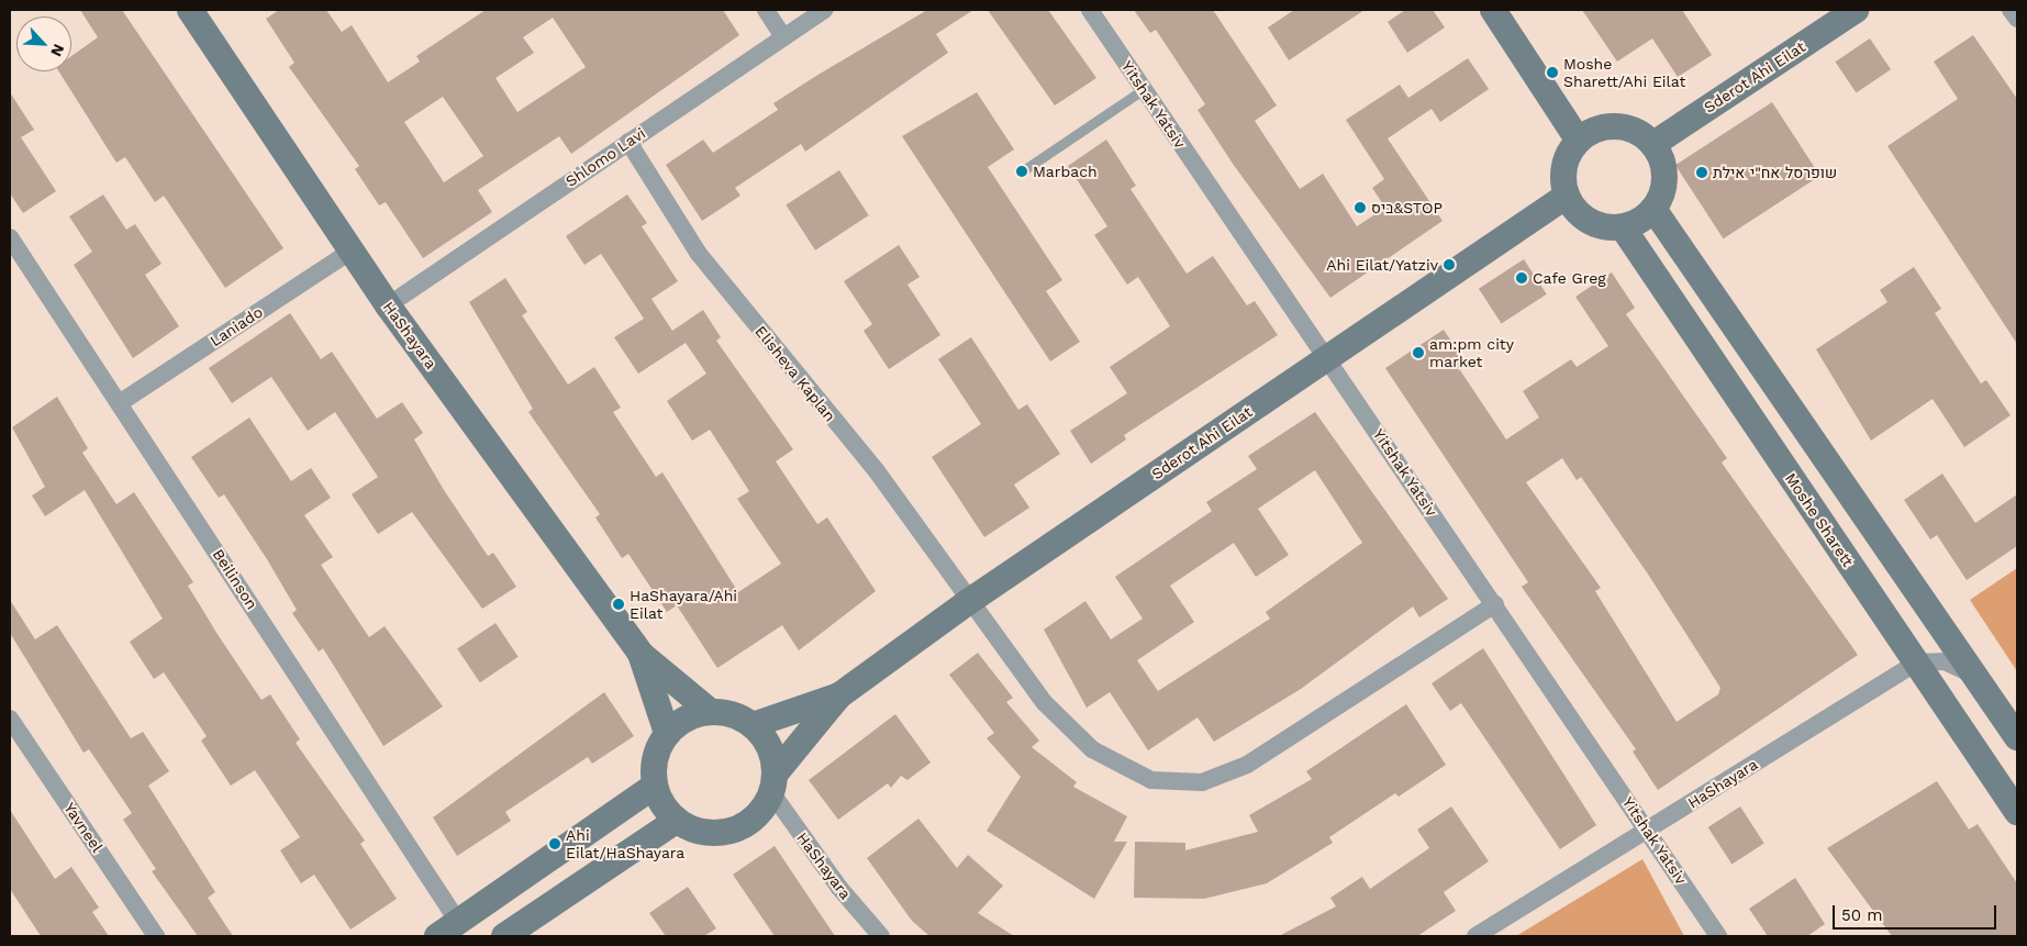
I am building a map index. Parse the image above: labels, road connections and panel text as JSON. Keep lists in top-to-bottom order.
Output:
{
  "streets": {
    "street": [
      "Sderot Ahi Eilat",
      "Yitshak Yatsiv",
      "Shlomo Lavi",
      "Laniado",
      "HaShayara",
      "Elisheva Kaplan",
      "Moshe Sharett",
      "Beilinson",
      "Yavneel"
    ]
  },
  "crossings": [
    ["Sderot Ahi Eilat", "Yitshak Yatsiv"],
    ["Sderot Ahi Eilat", "HaShayara"],
    ["Sderot Ahi Eilat", "Elisheva Kaplan"],
    ["Sderot Ahi Eilat", "Moshe Sharett"],
    ["Yitshak Yatsiv", "HaShayara"],
    ["Yitshak Yatsiv", "Elisheva Kaplan"],
    ["Shlomo Lavi", "HaShayara"],
    ["Shlomo Lavi", "Elisheva Kaplan"],
    ["Laniado", "HaShayara"],
    ["Laniado", "Beilinson"],
    ["HaShayara", "Moshe Sharett"]
  ],
  "places": [
    "Moshe Sharett/Ahi Eilat",
    "Marbach",
    "שופרסל אח\"י אילת",
    "ביס&STOP",
    "Ahi Eilat/Yatziv",
    "Cafe Greg",
    "am:pm city market",
    "HaShayara/Ahi Eilat",
    "Ahi Eilat/HaShayara"
  ],
  "scale_bar": "50 m",
  "north": "bottom right"
}
